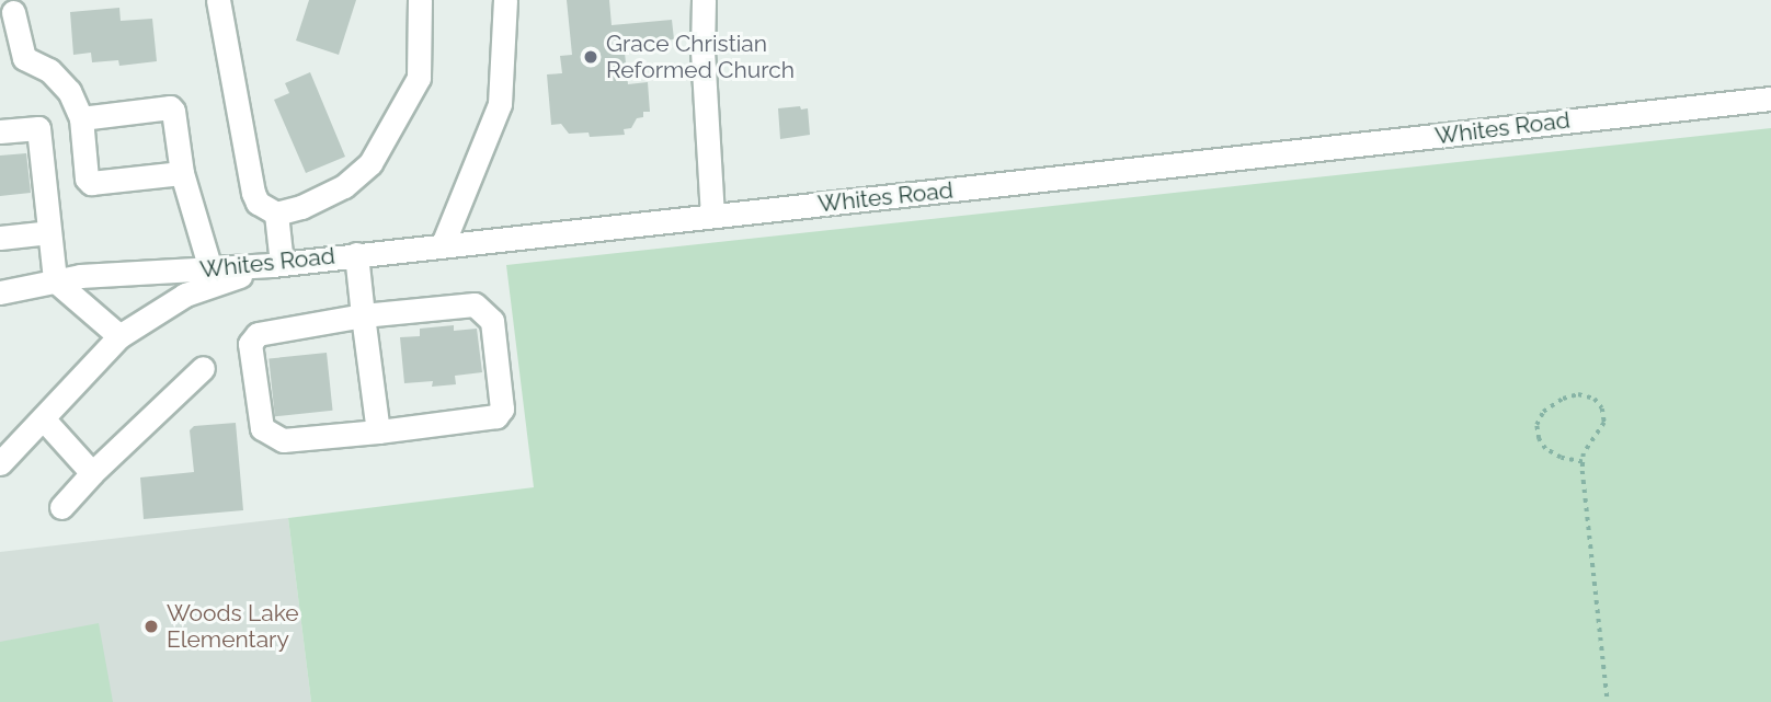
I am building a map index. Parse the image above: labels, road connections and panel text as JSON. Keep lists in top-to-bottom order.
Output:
{
  "streets": {
    "street": ["Whites Road"]
  },
  "places": ["Grace Christian Reformed Church", "Woods Lake Elementary"]
}
